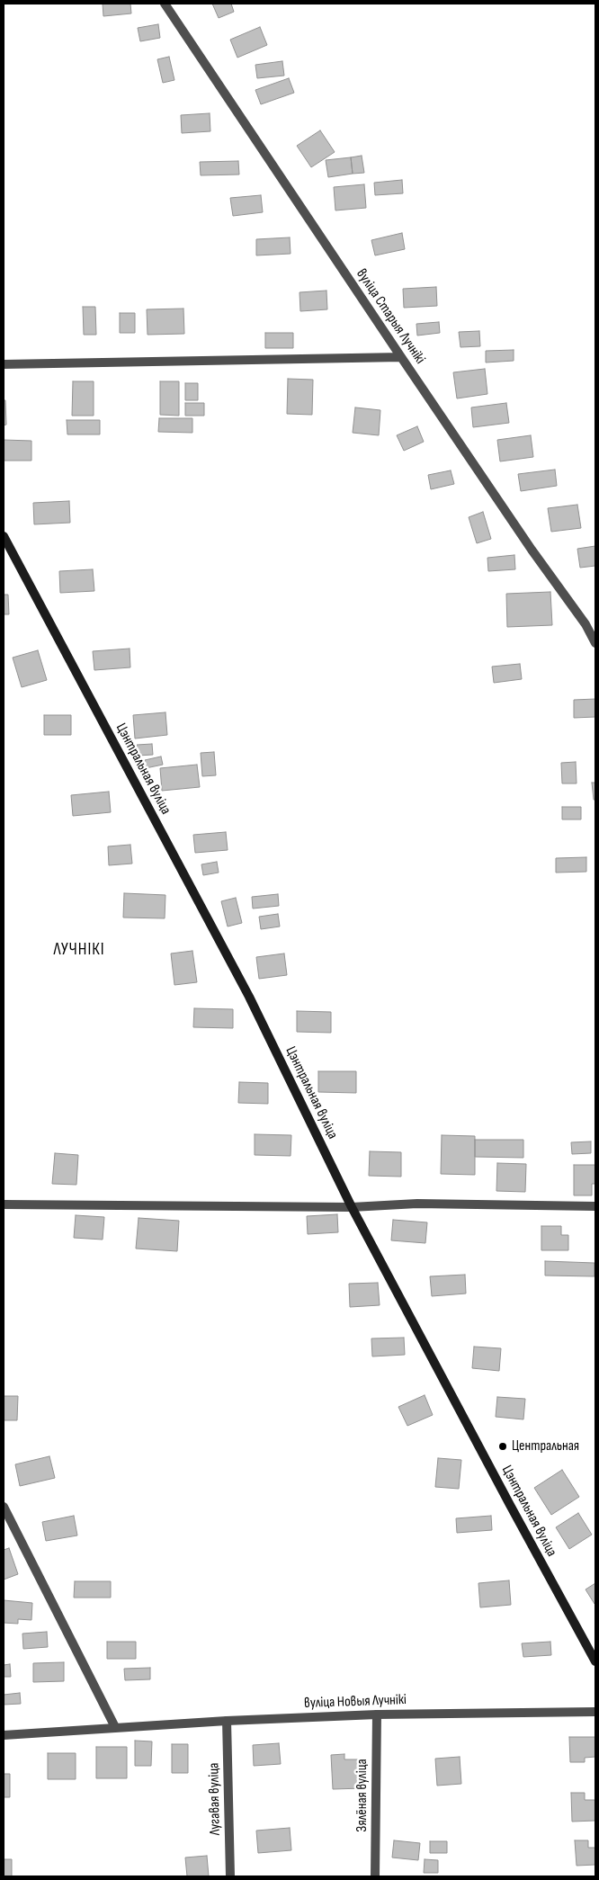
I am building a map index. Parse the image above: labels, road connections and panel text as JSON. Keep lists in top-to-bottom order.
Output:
{
  "streets": {
    "main road": ["Цэнтральная вуліца"],
    "street": [
      "вуліца Старыя Лучнікі",
      "вуліца Новыя Лучнікі",
      "Зялёная вуліца",
      "Лугавая вуліца"
    ]
  },
  "crossings": [
    ["вуліца Новыя Лучнікі", "Зялёная вуліца"],
    ["вуліца Новыя Лучнікі", "Лугавая вуліца"]
  ],
  "districts": ["ЛУЧНІКІ"],
  "places": ["Центральная"]
}
